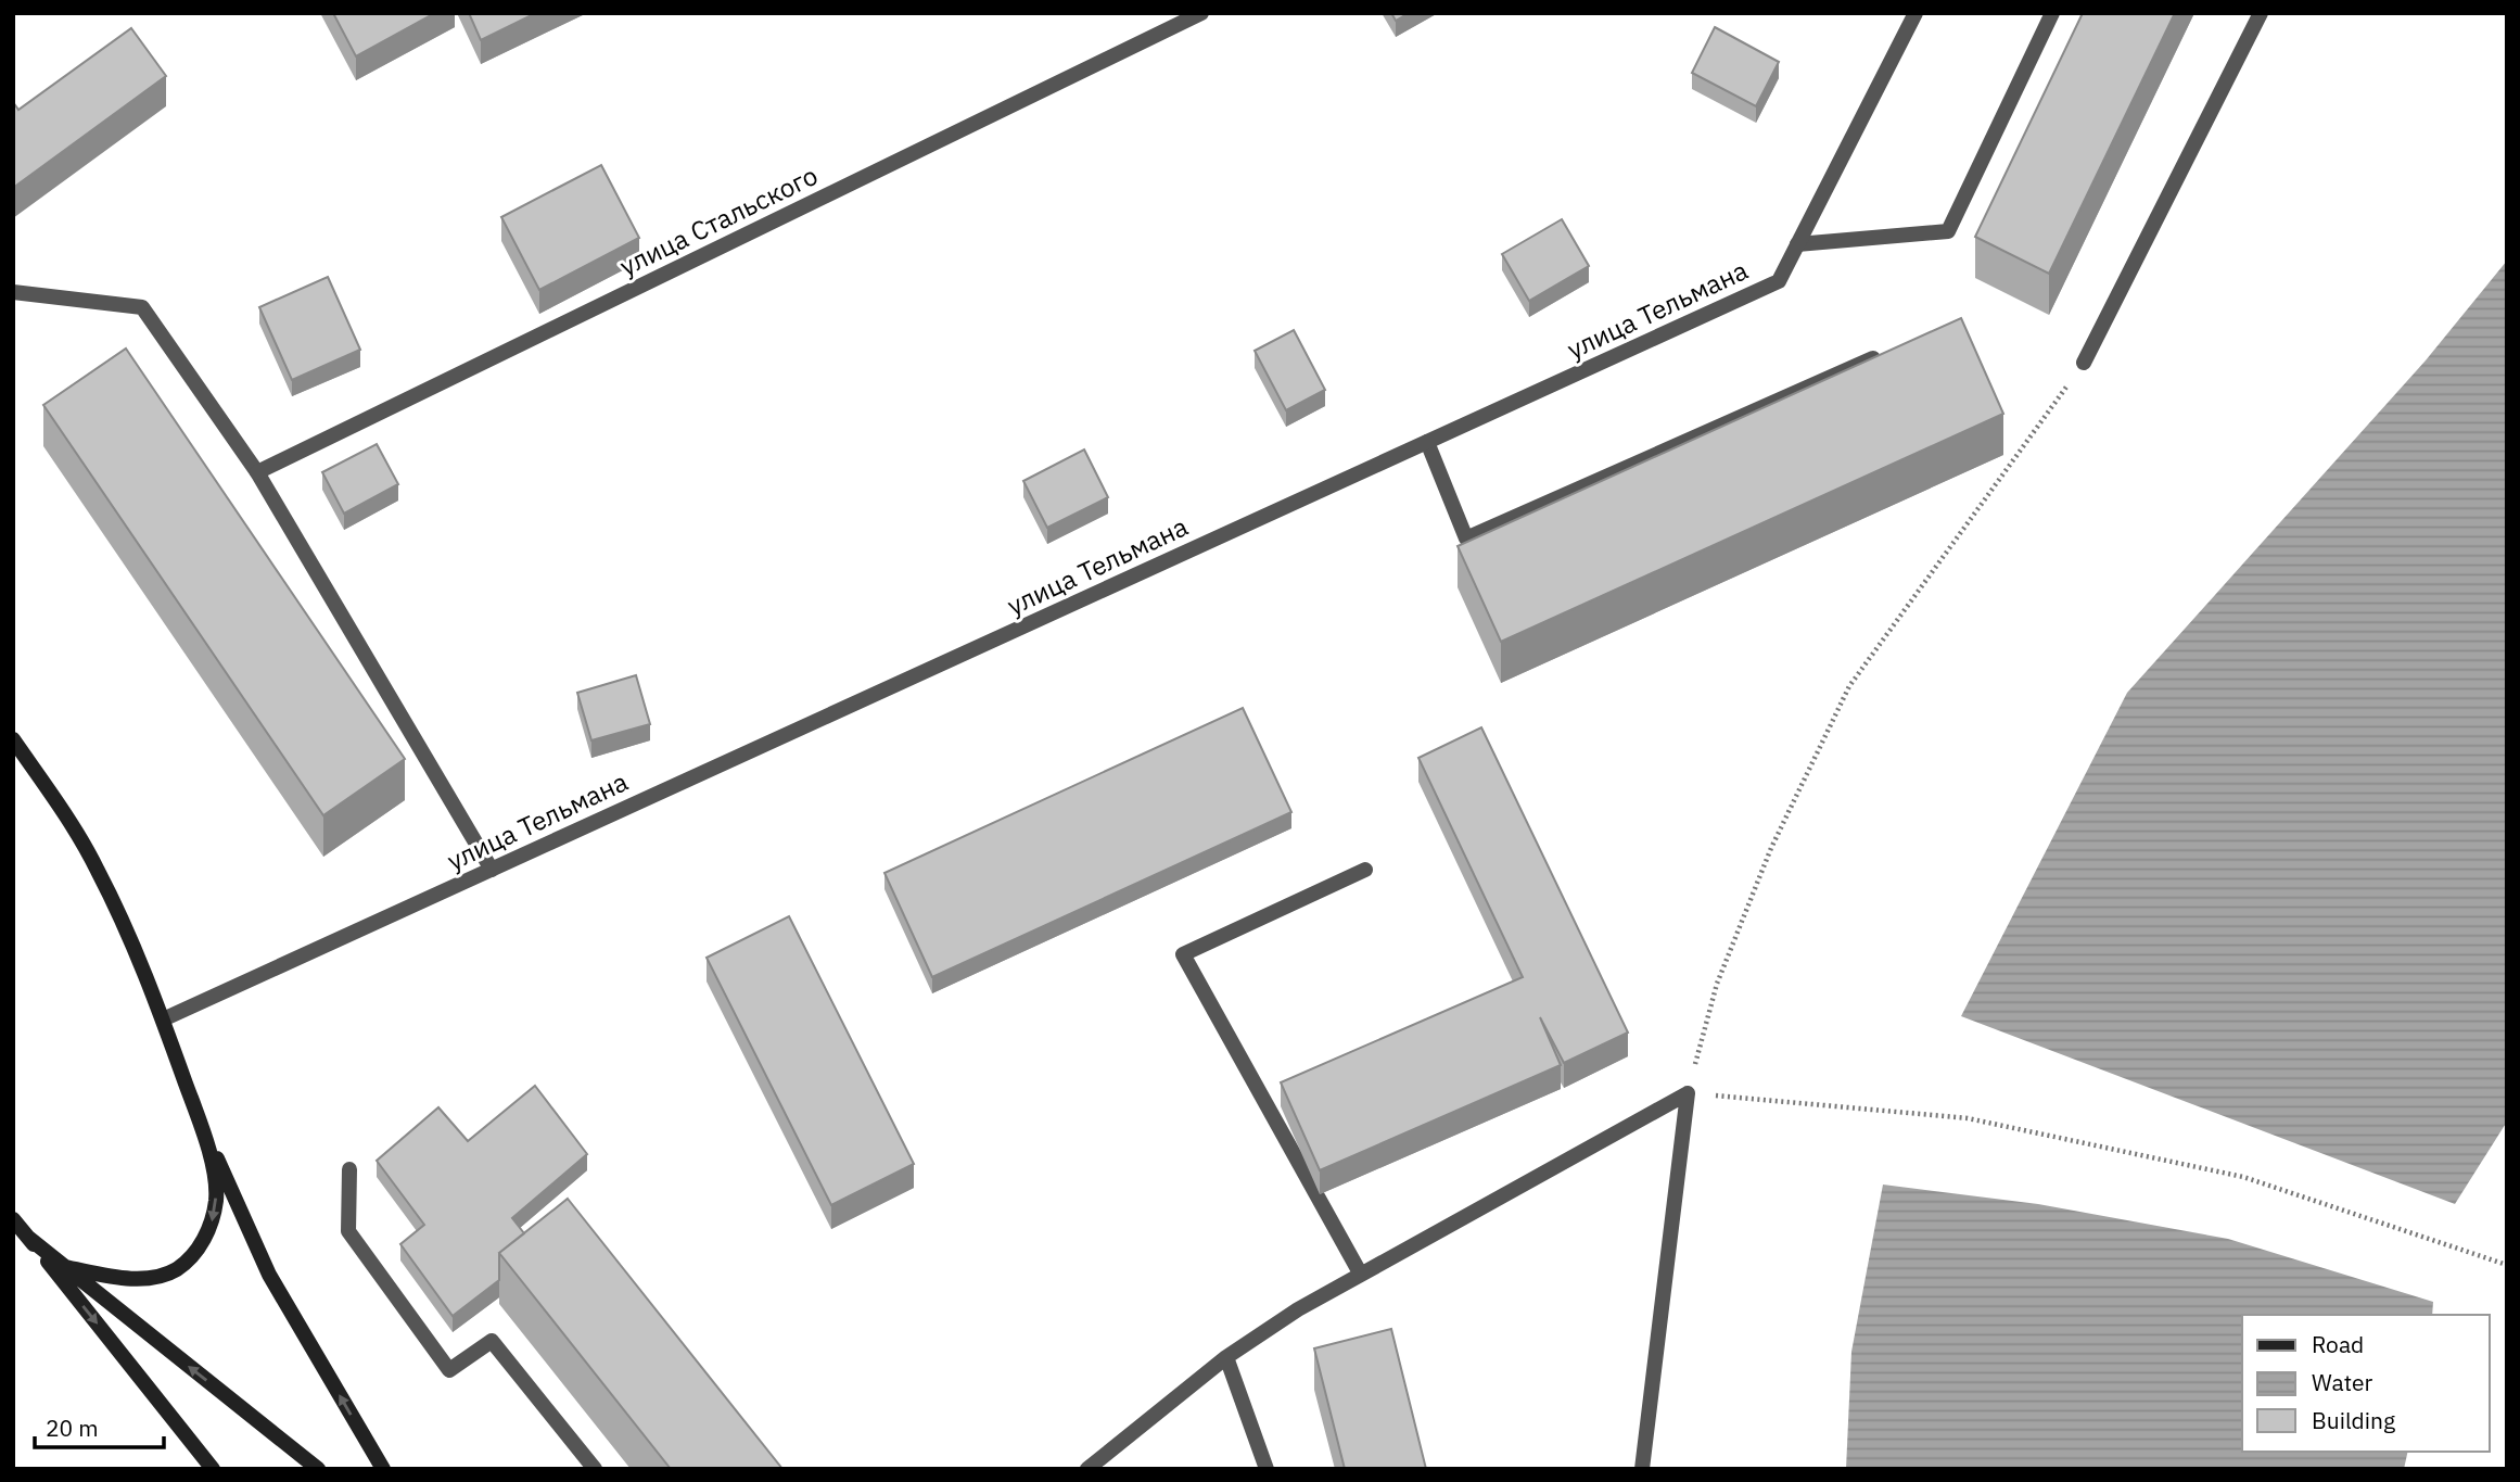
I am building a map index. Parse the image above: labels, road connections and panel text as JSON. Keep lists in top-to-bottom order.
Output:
{
  "streets": {
    "street": ["улица Стальского", "улица Тельмана"]
  },
  "legend": ["Road", "Water", "Building"],
  "scale_bar": "20 m"
}
